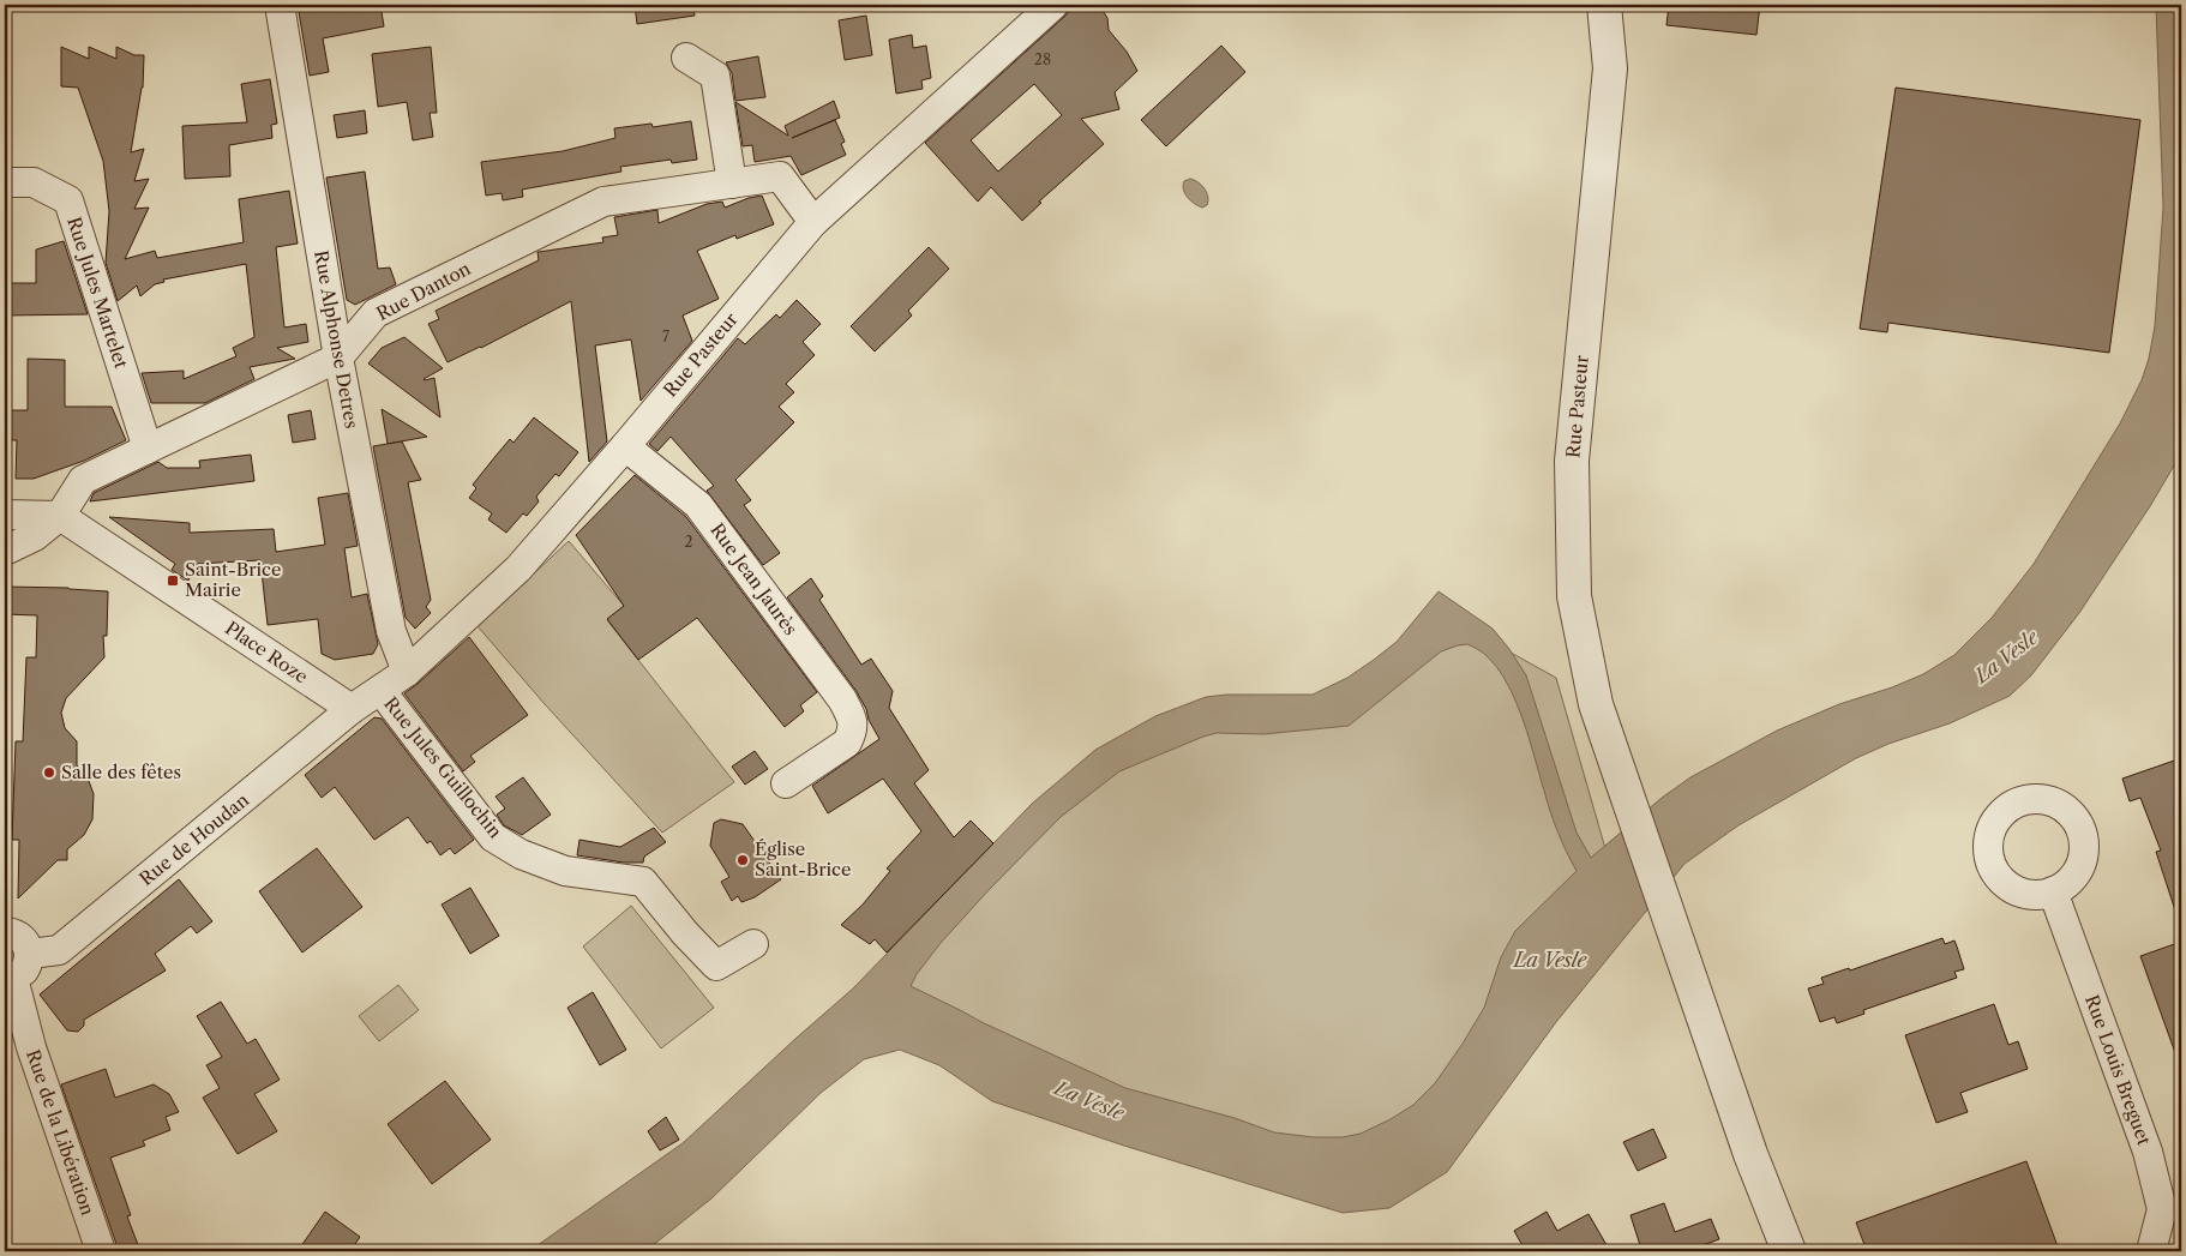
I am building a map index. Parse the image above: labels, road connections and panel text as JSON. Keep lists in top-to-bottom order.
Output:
{
  "streets": {
    "street": [
      "Rue Danton",
      "Rue Jules Martelet",
      "Rue Alphonse Detres",
      "Rue Pasteur",
      "Rue Jean Jaurès",
      "Place Roze",
      "Rue Jules Guillochin",
      "Rue de Houdan",
      "Rue Louis Breguet",
      "Rue de la Libération"
    ]
  },
  "crossings": [
    ["Rue Danton", "Rue Jules Martelet"],
    ["Rue Danton", "Rue Alphonse Detres"],
    ["Rue Danton", "Rue Pasteur"],
    ["Rue Danton", "Place Roze"],
    ["Rue Alphonse Detres", "Rue Pasteur"],
    ["Rue Pasteur", "Rue Jean Jaurès"],
    ["Rue Pasteur", "Place Roze"],
    ["Rue Pasteur", "Rue Jules Guillochin"],
    ["Rue Pasteur", "Rue de Houdan"],
    ["Place Roze", "Rue de Houdan"]
  ],
  "water": ["La Vesle"],
  "places": {
    "transit": ["Saint-Brice Mairie"],
    "other": ["Salle des fêtes", "Église Saint-Brice"]
  },
  "house_numbers": ["28", "7", "2"]
}
